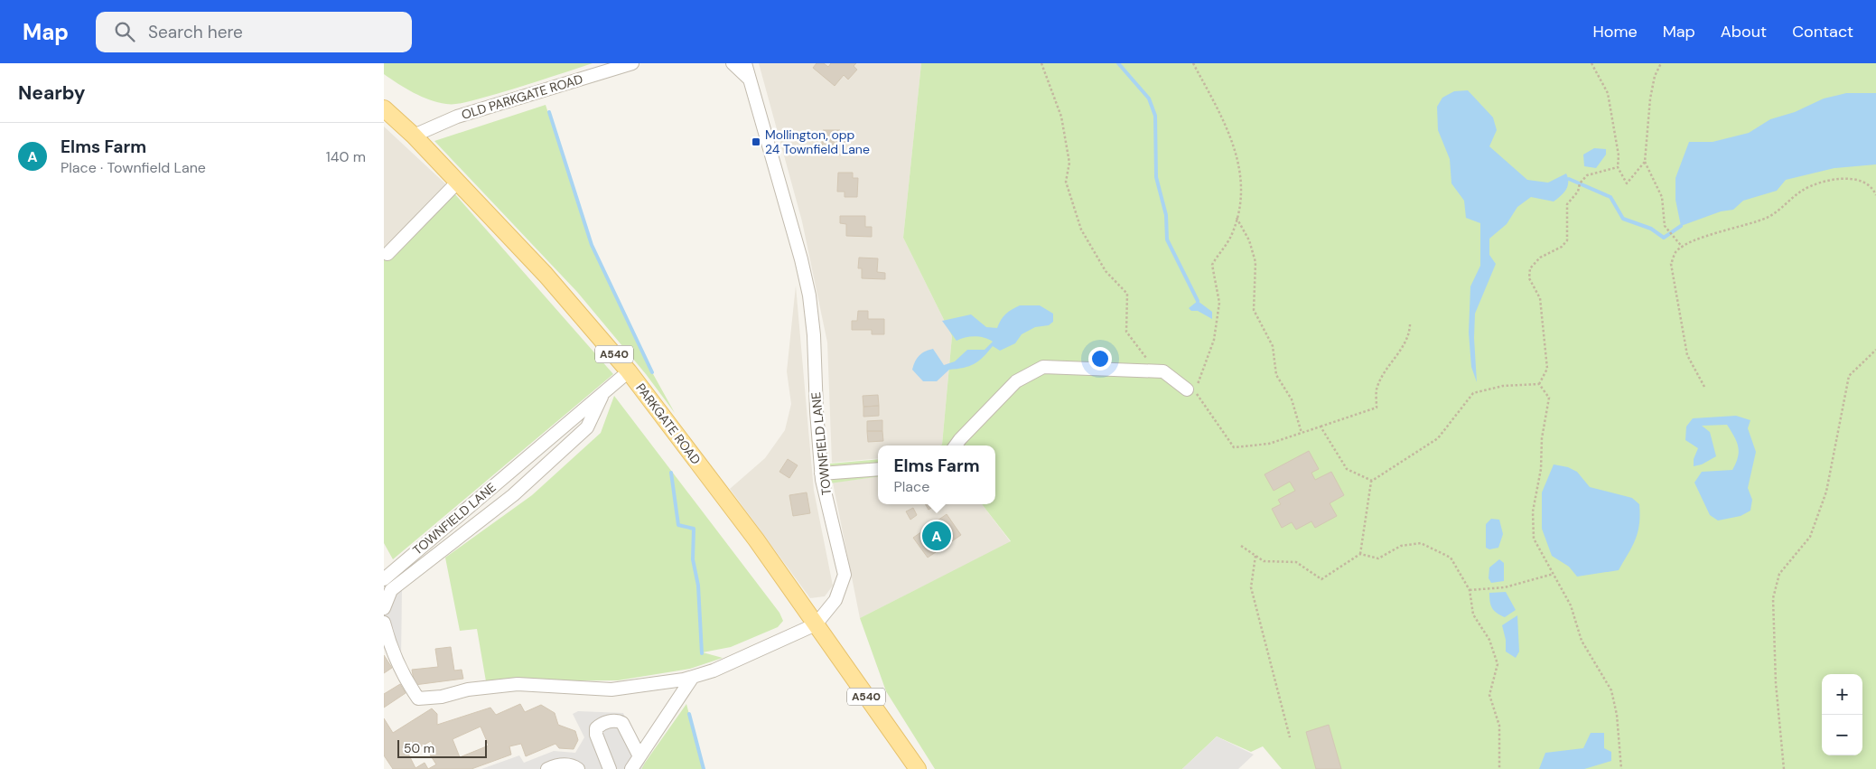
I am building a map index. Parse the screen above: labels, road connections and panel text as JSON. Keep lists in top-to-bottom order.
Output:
{
  "streets": {
    "main road": ["A540", "PARKGATE ROAD"],
    "street": ["OLD PARKGATE ROAD", "TOWNFIELD LANE"]
  },
  "crossings": [
    ["OLD PARKGATE ROAD", "PARKGATE ROAD"],
    ["PARKGATE ROAD", "TOWNFIELD LANE"]
  ],
  "places": {
    "transit": ["Mollington, opp 24 Townfield Lane"]
  },
  "scale_bar": "50 m",
  "page": {
    "header": "Map",
    "search": "Search here",
    "nav": [
      "Home",
      "Map",
      "About",
      "Contact"
    ],
    "heading": "Nearby",
    "list": [
      {
        "mark": "A",
        "name": "Elms Farm",
        "note": "Place · Townfield Lane",
        "value": "140 m"
      }
    ],
    "popup": ["Elms Farm", "Place"],
    "pins": "A",
    "map_buttons": ["+", "−"],
    "scale": "50 m"
  }
}
